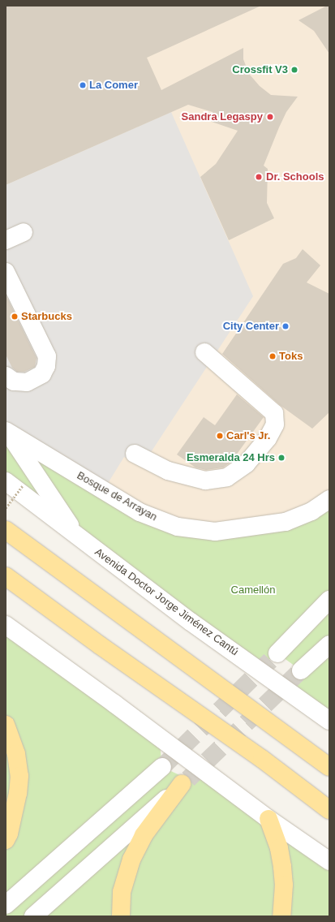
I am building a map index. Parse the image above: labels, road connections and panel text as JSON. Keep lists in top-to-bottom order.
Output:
{
  "streets": {
    "street": ["Bosque de Arrayan", "Avenida Doctor Jorge Jiménez Cantú"]
  },
  "parks": ["Camellón"],
  "places": [
    "Crossfit V3",
    "La Comer",
    "Sandra Legaspy",
    "Dr. Schools",
    "Starbucks",
    "City Center",
    "Toks",
    "Carl's Jr.",
    "Esmeralda 24 Hrs"
  ]
}
